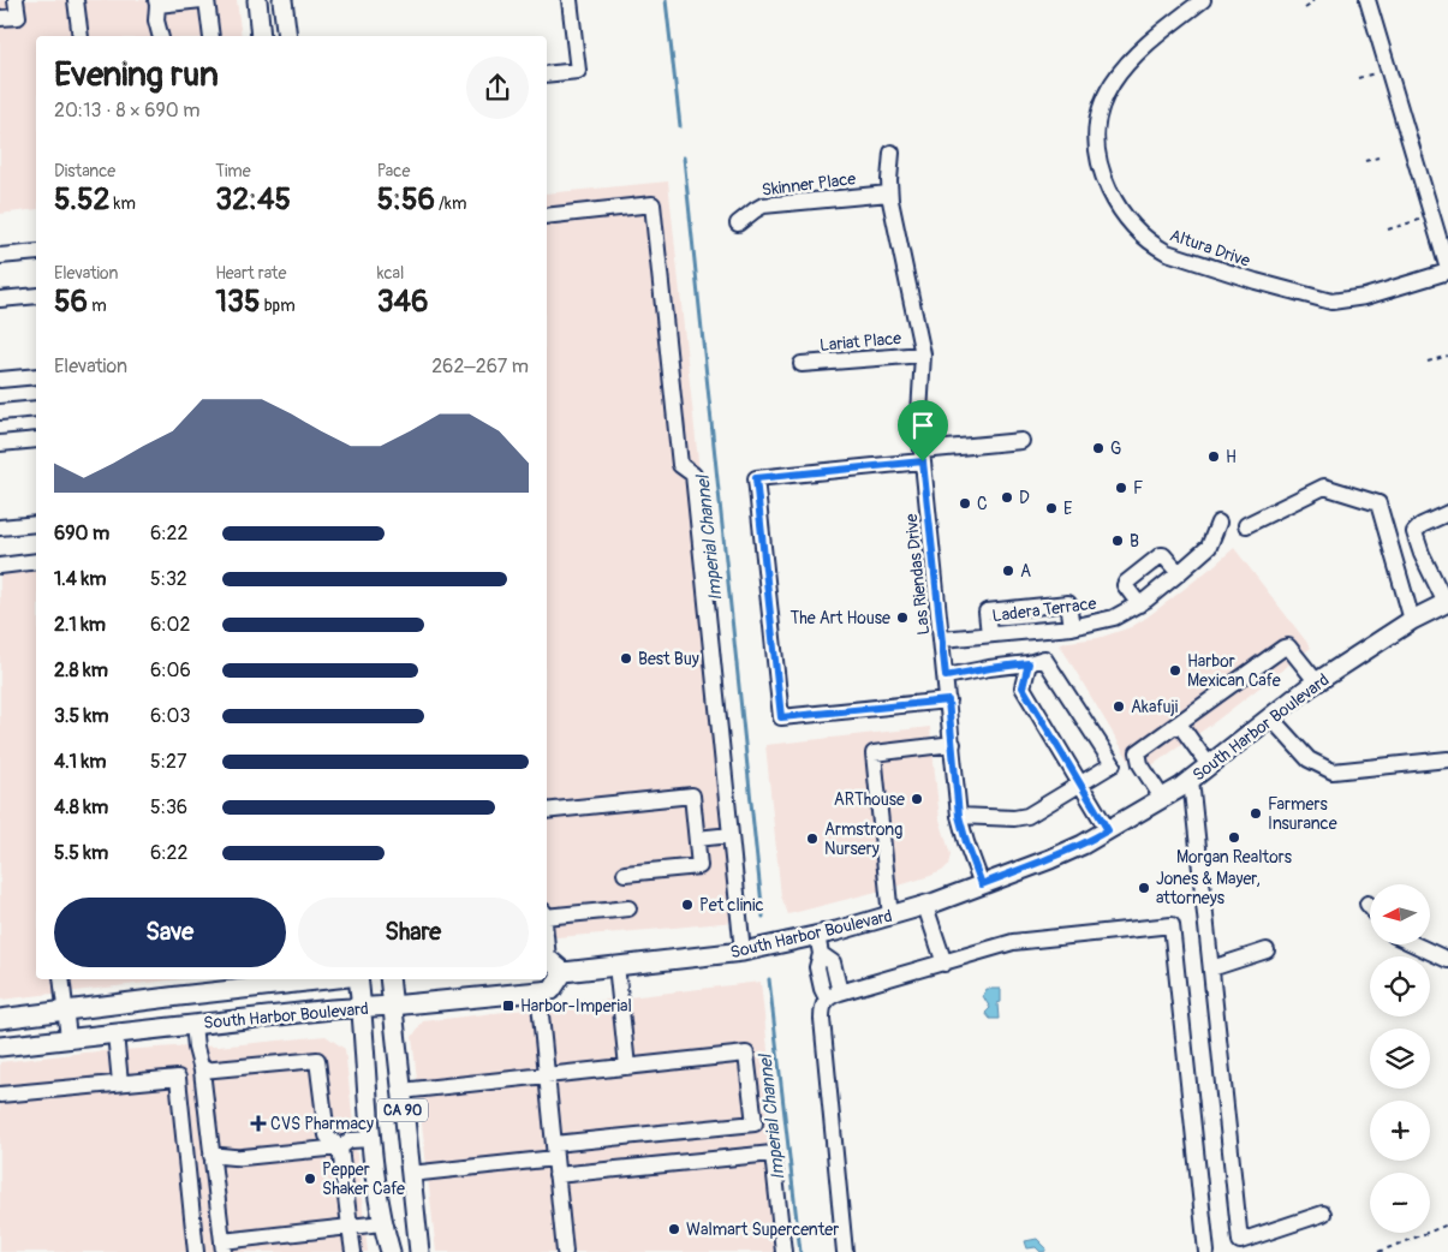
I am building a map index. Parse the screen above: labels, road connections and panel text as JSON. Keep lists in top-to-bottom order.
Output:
{
  "streets": {
    "main road": ["South Harbor Boulevard", "CA 90"],
    "street": [
      "Skinner Place",
      "Altura Drive",
      "Lariat Place",
      "Las Riendas Drive",
      "Ladera Terrace"
    ]
  },
  "crossings": [
    ["Skinner Place", "Las Riendas Drive"],
    ["Lariat Place", "Las Riendas Drive"],
    ["Las Riendas Drive", "Ladera Terrace"],
    ["Las Riendas Drive", "South Harbor Boulevard"],
    ["South Harbor Boulevard", "CA 90"]
  ],
  "water": ["Imperial Channel"],
  "places": {
    "other": [
      "G",
      "H",
      "F",
      "D",
      "C",
      "E",
      "B",
      "A",
      "The Art House",
      "Best Buy",
      "Harbor Mexican Cafe",
      "Akafuji",
      "ARThouse",
      "Farmers Insurance",
      "Morgan Realtors",
      "Armstrong Nursery",
      "Jones & Mayer, attorneys",
      "Pet clinic",
      "Pepper Shaker Cafe",
      "Walmart Supercenter"
    ],
    "transit": ["Harbor-Imperial"],
    "health": ["CVS Pharmacy"]
  },
  "north": "left",
  "page": {
    "heading": ["Evening run", "20:13 · 8 × 690 m"],
    "stats": [
      ["Distance", "5.52 km"],
      ["Time", "32:45"],
      ["Pace", "5:56 /km"],
      ["Elevation", "56 m"],
      ["Heart rate", "135 bpm"],
      ["kcal", "346"]
    ],
    "chart": ["Elevation", "262–267 m"],
    "list": [
      {
        "name": "690 m",
        "note": "6:22"
      },
      {
        "name": "1.4 km",
        "note": "5:32"
      },
      {
        "name": "2.1 km",
        "note": "6:02"
      },
      {
        "name": "2.8 km",
        "note": "6:06"
      },
      {
        "name": "3.5 km",
        "note": "6:03"
      },
      {
        "name": "4.1 km",
        "note": "5:27"
      },
      {
        "name": "4.8 km",
        "note": "5:36"
      },
      {
        "name": "5.5 km",
        "note": "6:22"
      }
    ],
    "map_buttons": ["+", "−"],
    "buttons": ["Save", "Share"]
  }
}
